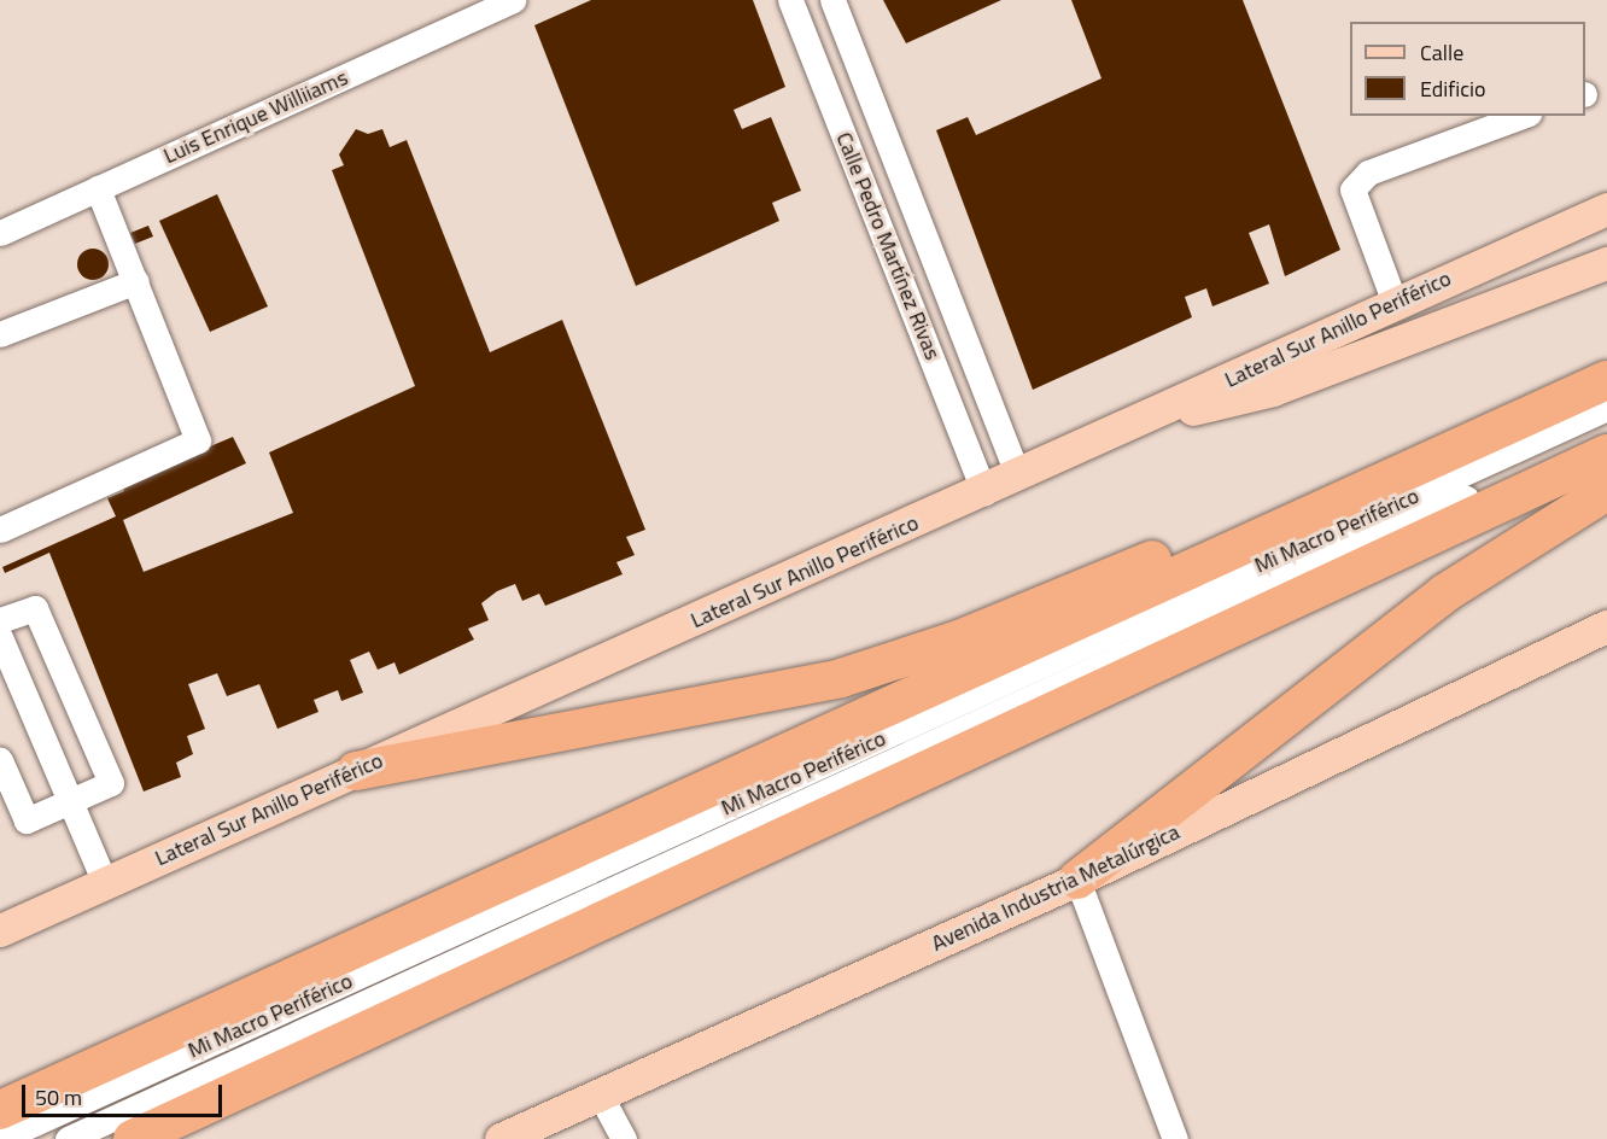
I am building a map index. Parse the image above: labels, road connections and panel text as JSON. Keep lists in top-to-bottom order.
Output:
{
  "streets": {
    "main road": ["Lateral Sur Anillo Periférico", "Avenida Industria Metalúrgica"],
    "street": ["Luis Enrique Williiams", "Calle Pedro Martínez Rivas", "Mi Macro Periférico"]
  },
  "crossings": [
    ["Calle Pedro Martínez Rivas", "Lateral Sur Anillo Periférico"]
  ],
  "legend": ["Calle", "Edificio"],
  "scale_bar": "50 m"
}
